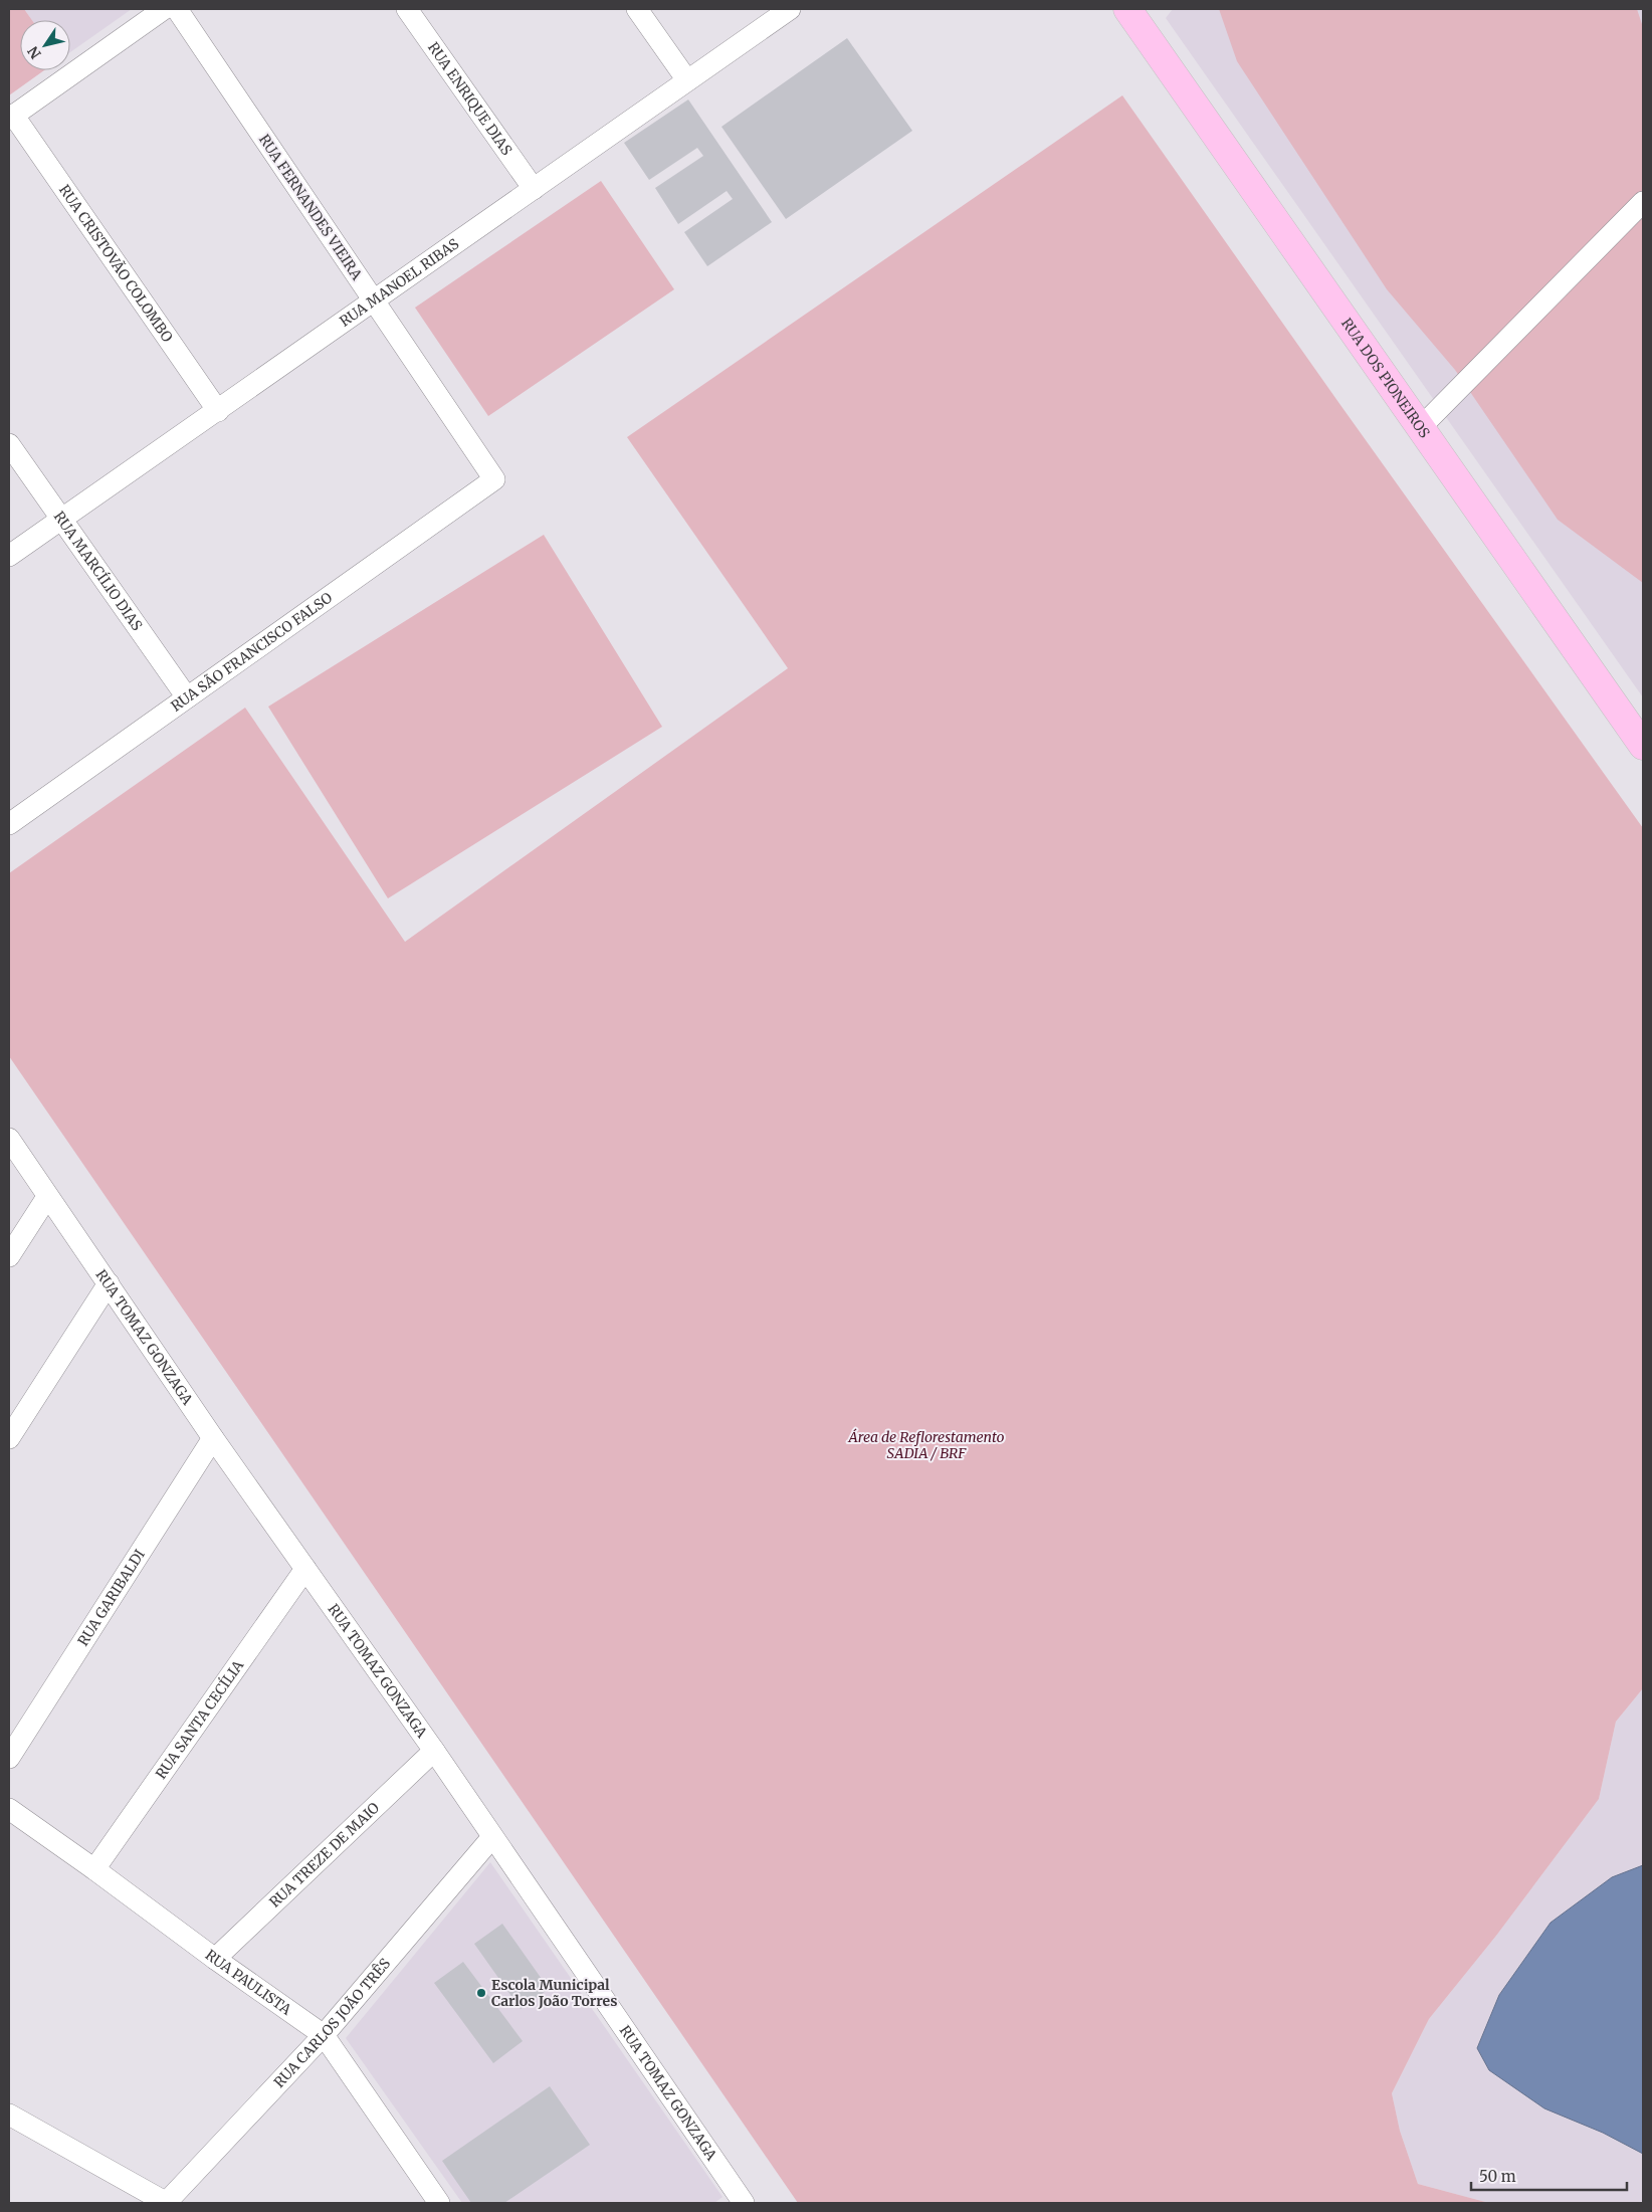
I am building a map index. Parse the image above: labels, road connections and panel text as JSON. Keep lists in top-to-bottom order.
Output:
{
  "streets": {
    "main road": ["RUA DOS PIONEIROS"],
    "street": [
      "RUA ENRIQUE DIAS",
      "RUA FERNANDES VIEIRA",
      "RUA CRISTOVÃO COLOMBO",
      "RUA MANOEL RIBAS",
      "RUA MARCÍLIO DIAS",
      "RUA SÃO FRANCISCO FALSO",
      "RUA TOMAZ GONZAGA",
      "RUA GARIBALDI",
      "RUA SANTA CECÍLIA",
      "RUA TREZE DE MAIO",
      "RUA PAULISTA",
      "RUA CARLOS JOÃO TRÊS"
    ]
  },
  "crossings": [
    ["RUA ENRIQUE DIAS", "RUA MANOEL RIBAS"],
    ["RUA FERNANDES VIEIRA", "RUA MANOEL RIBAS"],
    ["RUA FERNANDES VIEIRA", "RUA SÃO FRANCISCO FALSO"],
    ["RUA CRISTOVÃO COLOMBO", "RUA MANOEL RIBAS"],
    ["RUA MANOEL RIBAS", "RUA MARCÍLIO DIAS"],
    ["RUA MARCÍLIO DIAS", "RUA SÃO FRANCISCO FALSO"],
    ["RUA TOMAZ GONZAGA", "RUA GARIBALDI"],
    ["RUA TOMAZ GONZAGA", "RUA SANTA CECÍLIA"],
    ["RUA TOMAZ GONZAGA", "RUA TREZE DE MAIO"],
    ["RUA TOMAZ GONZAGA", "RUA CARLOS JOÃO TRÊS"],
    ["RUA SANTA CECÍLIA", "RUA PAULISTA"],
    ["RUA TREZE DE MAIO", "RUA PAULISTA"],
    ["RUA PAULISTA", "RUA CARLOS JOÃO TRÊS"]
  ],
  "parks": ["Área de Reflorestamento SADIA / BRF"],
  "places": ["Escola Municipal Carlos João Torres"],
  "scale_bar": "50 m",
  "north": "bottom left"
}
